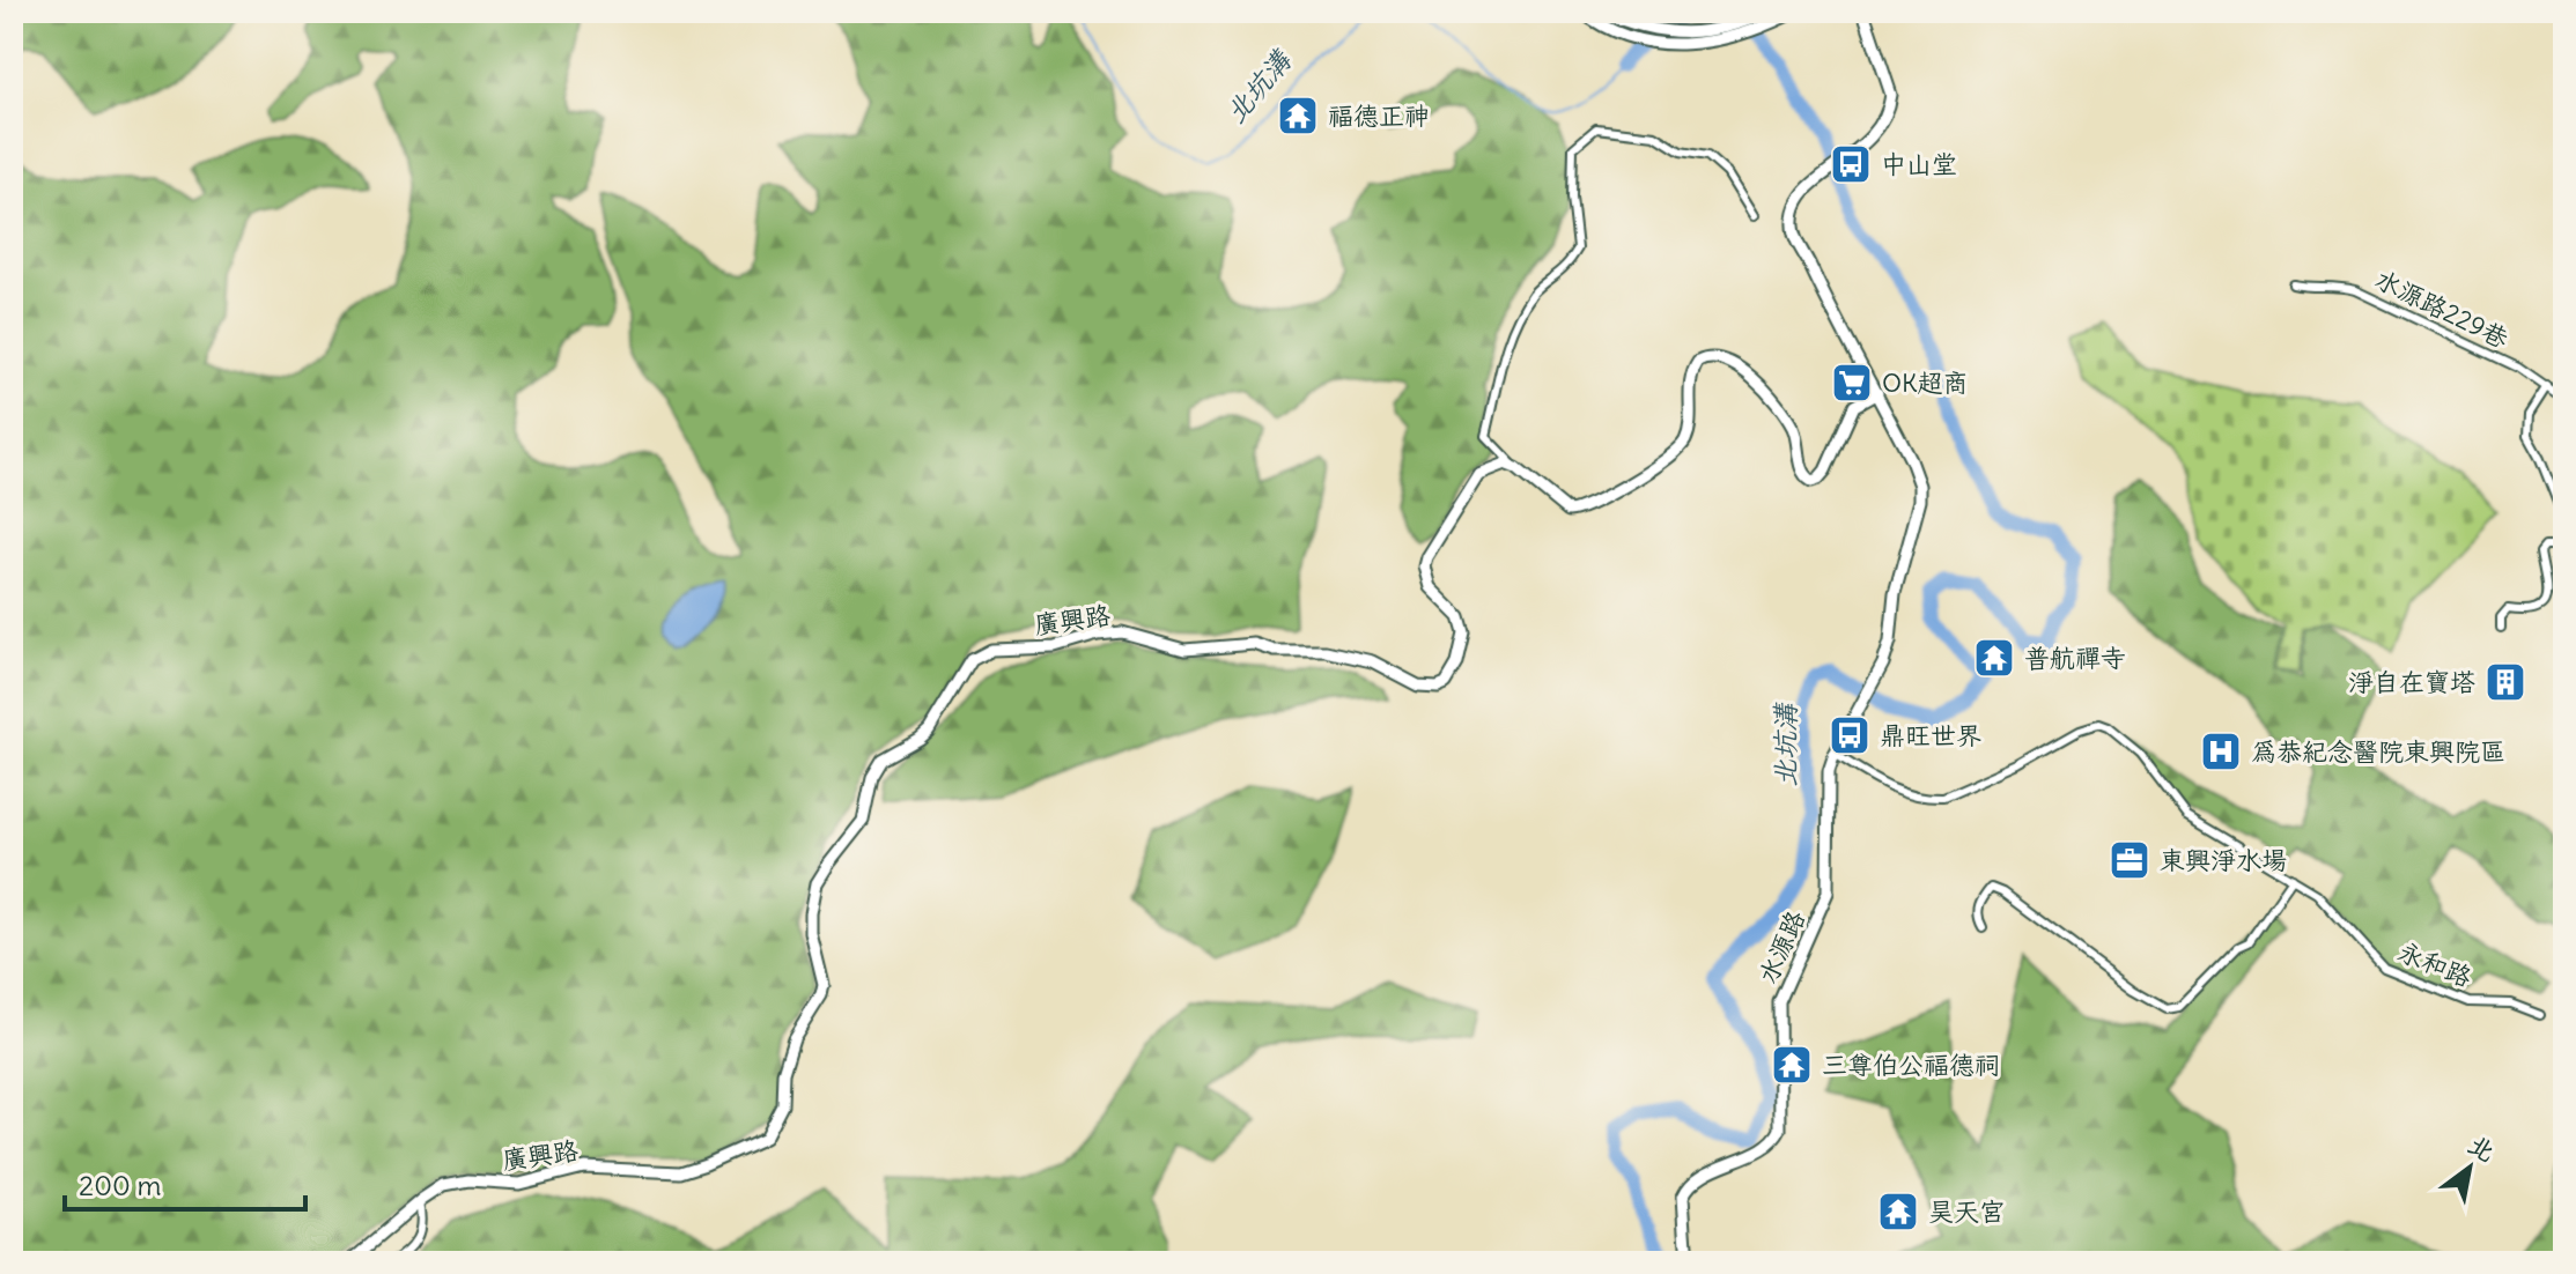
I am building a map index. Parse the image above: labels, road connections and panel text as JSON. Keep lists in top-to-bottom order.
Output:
{
  "streets": {
    "street": [
      "水源路229巷",
      "廣興路",
      "水源路",
      "永和路"
    ]
  },
  "crossings": [
    ["水源路", "永和路"]
  ],
  "water": ["北坑溝"],
  "places": {
    "temple": [
      "福德正神",
      "普航禪寺",
      "三尊伯公福德祠",
      "昊天宮"
    ],
    "bus stop": ["中山堂", "鼎旺世界"],
    "supermarket": ["OK超商"],
    "building": ["淨自在寶塔"],
    "hospital": ["為恭紀念醫院東興院區"],
    "office": ["東興淨水場"]
  },
  "scale_bar": "200 m",
  "north": "top right"
}
